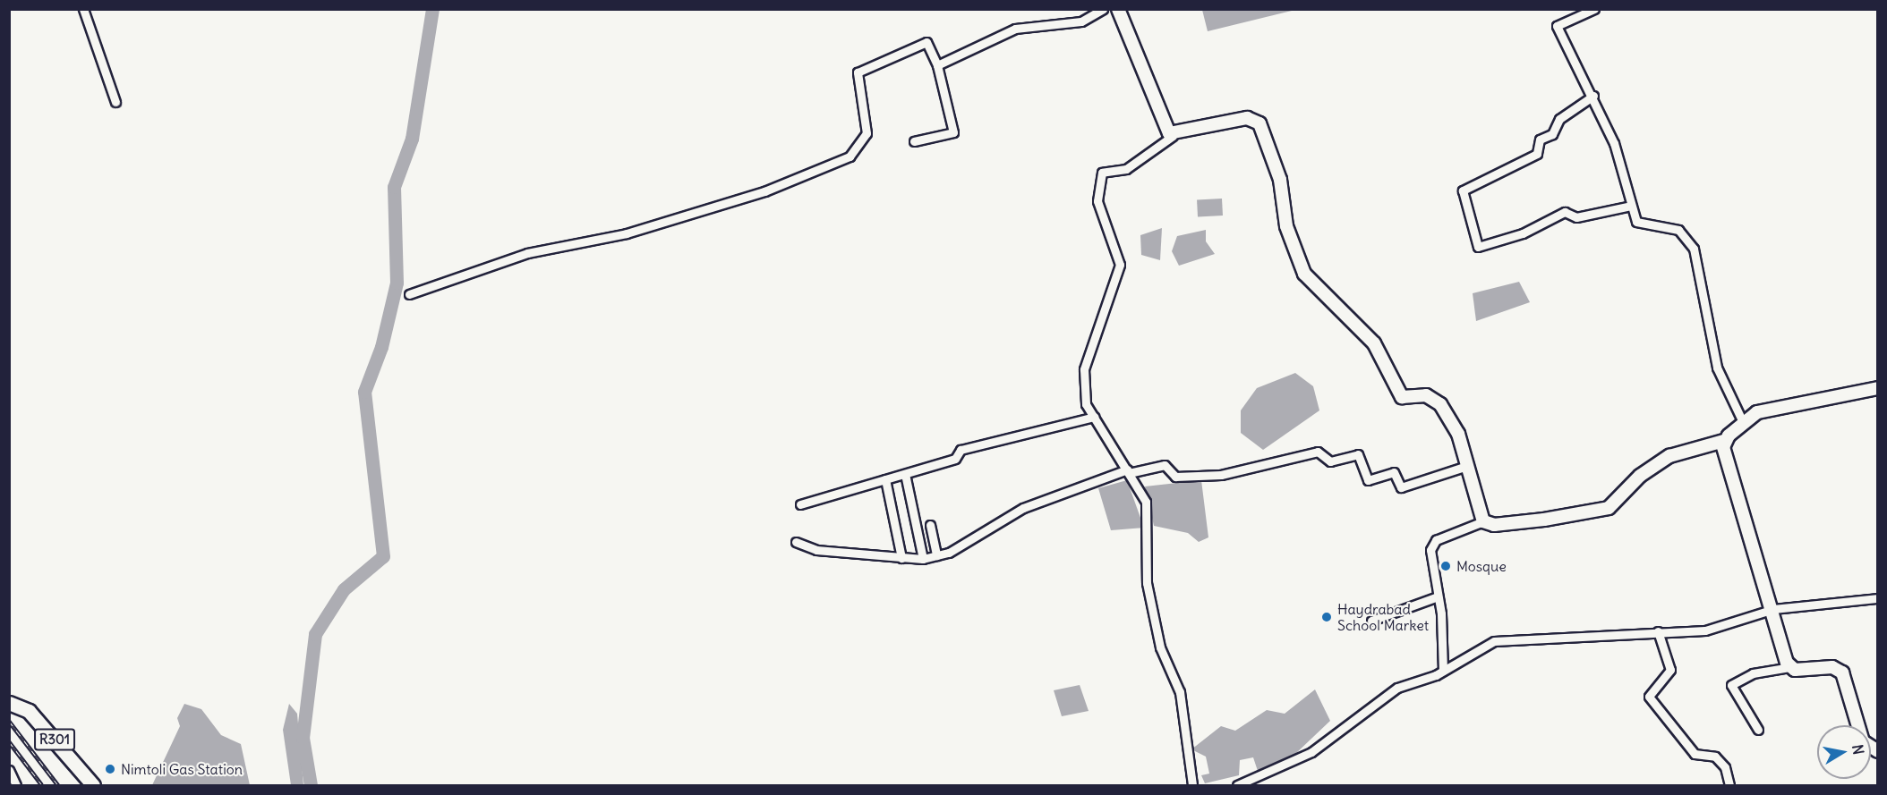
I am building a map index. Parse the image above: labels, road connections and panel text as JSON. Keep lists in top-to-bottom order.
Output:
{
  "streets": {
    "main road": ["R301"]
  },
  "places": ["Mosque", "Haydrabad School Market", "Nimtoli Gas Station"],
  "north": "right"
}
